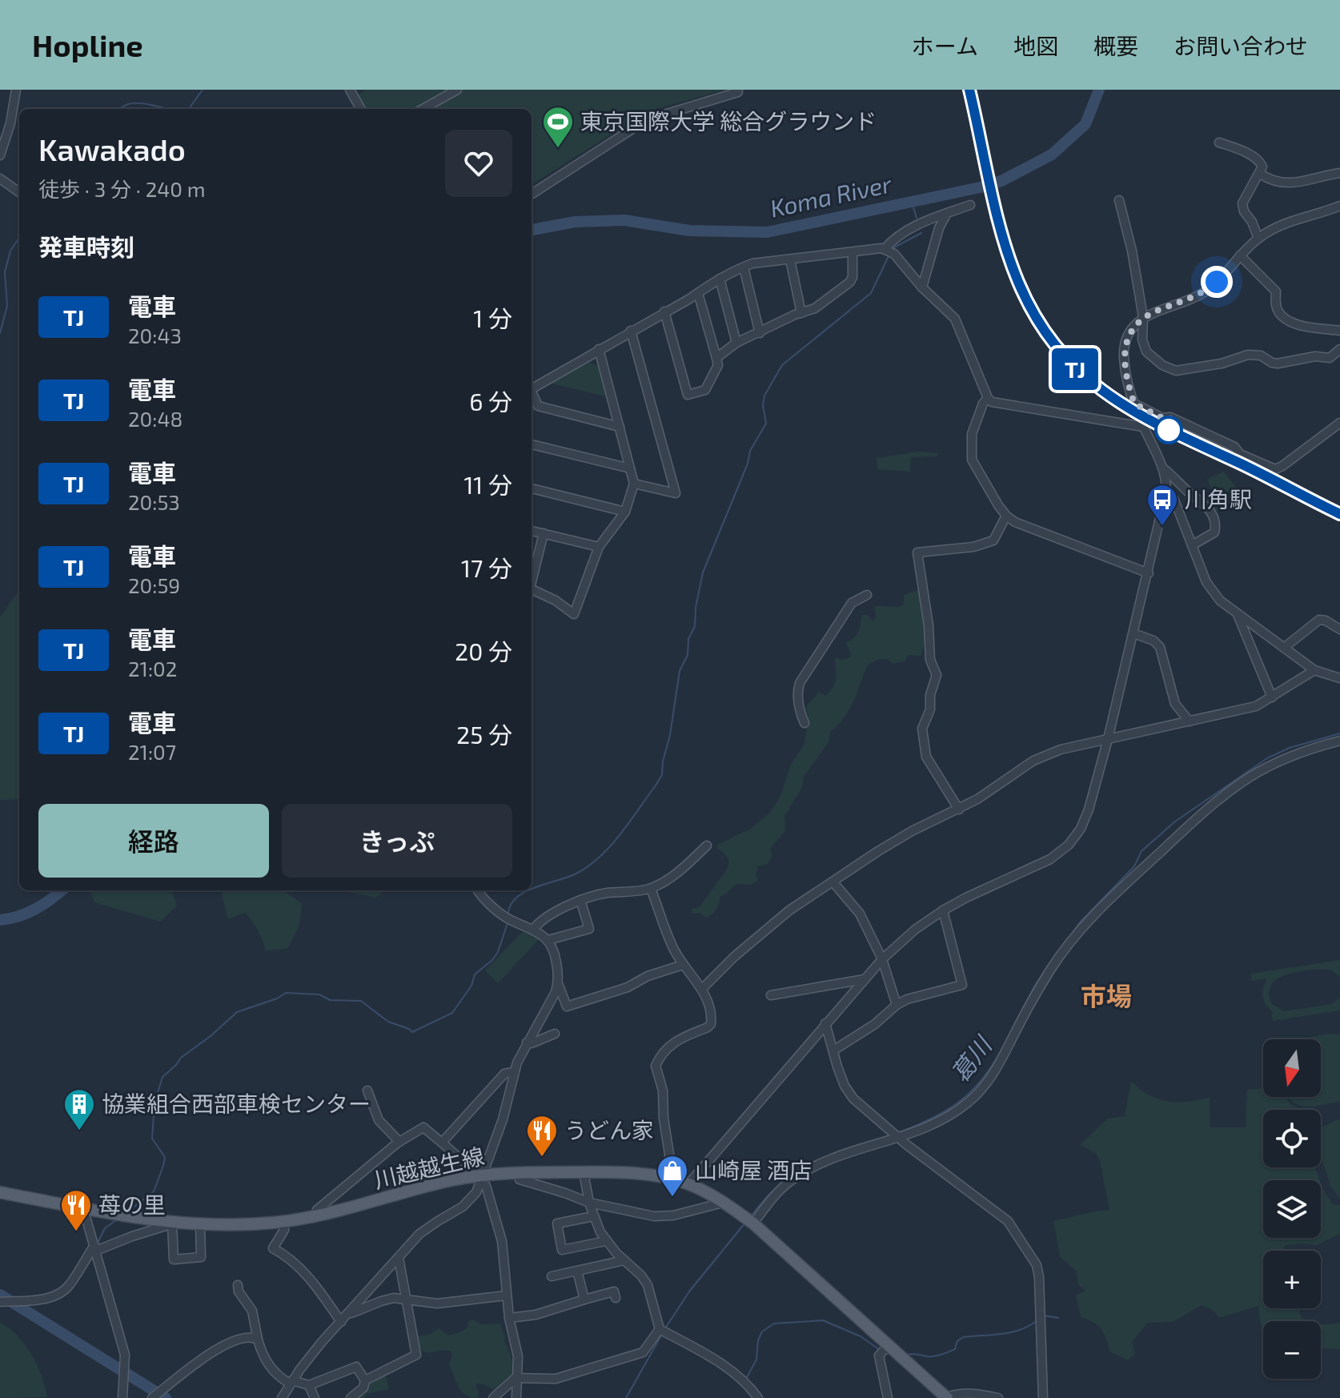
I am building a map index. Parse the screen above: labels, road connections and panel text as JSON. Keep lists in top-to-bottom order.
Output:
{
  "streets": {
    "main road": ["川越越生線"]
  },
  "districts": ["市場"],
  "water": ["Koma River", "葛川"],
  "places": {
    "sports": ["東京国際大学 総合グラウンド"],
    "bus stop": ["川角駅"],
    "building": ["協業組合西部車検センター"],
    "restaurant": ["うどん家", "苺の里"],
    "shop": ["山崎屋 酒店"]
  },
  "north": "bottom",
  "page": {
    "header": "Hopline",
    "nav": [
      "ホーム",
      "地図",
      "概要",
      "お問い合わせ"
    ],
    "on_map": "TJ",
    "heading": [
      ["Kawakado", "徒歩 · 3 分 · 240 m"],
      "発車時刻"
    ],
    "list": [
      {
        "mark": "TJ",
        "name": "電車",
        "note": "20:43",
        "value": "1 分"
      },
      {
        "mark": "TJ",
        "name": "電車",
        "note": "20:48",
        "value": "6 分"
      },
      {
        "mark": "TJ",
        "name": "電車",
        "note": "20:53",
        "value": "11 分"
      },
      {
        "mark": "TJ",
        "name": "電車",
        "note": "20:59",
        "value": "17 分"
      },
      {
        "mark": "TJ",
        "name": "電車",
        "note": "21:02",
        "value": "20 分"
      },
      {
        "mark": "TJ",
        "name": "電車",
        "note": "21:07",
        "value": "25 分"
      }
    ],
    "buttons": ["経路", "きっぷ"],
    "map_buttons": ["+", "−"]
  }
}
